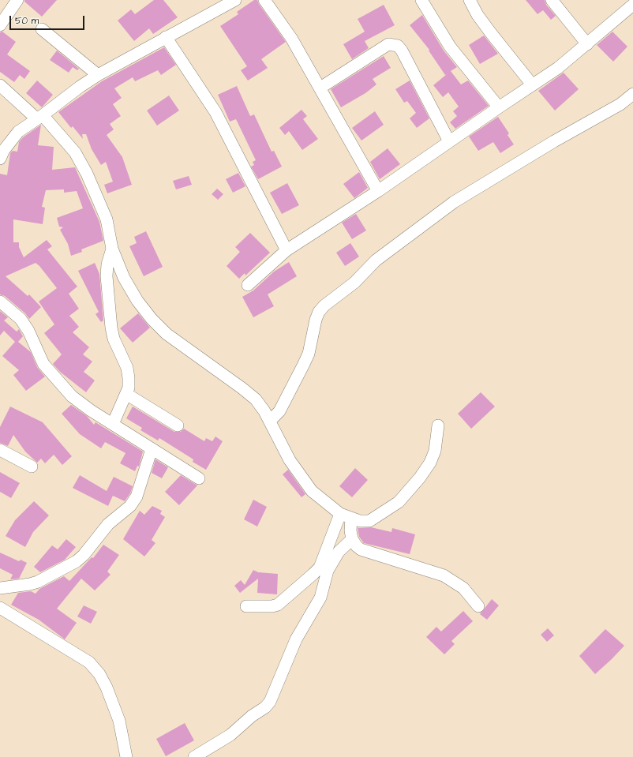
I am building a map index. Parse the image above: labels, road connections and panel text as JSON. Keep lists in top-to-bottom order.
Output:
{
  "scale_bar": "50 m"
}
